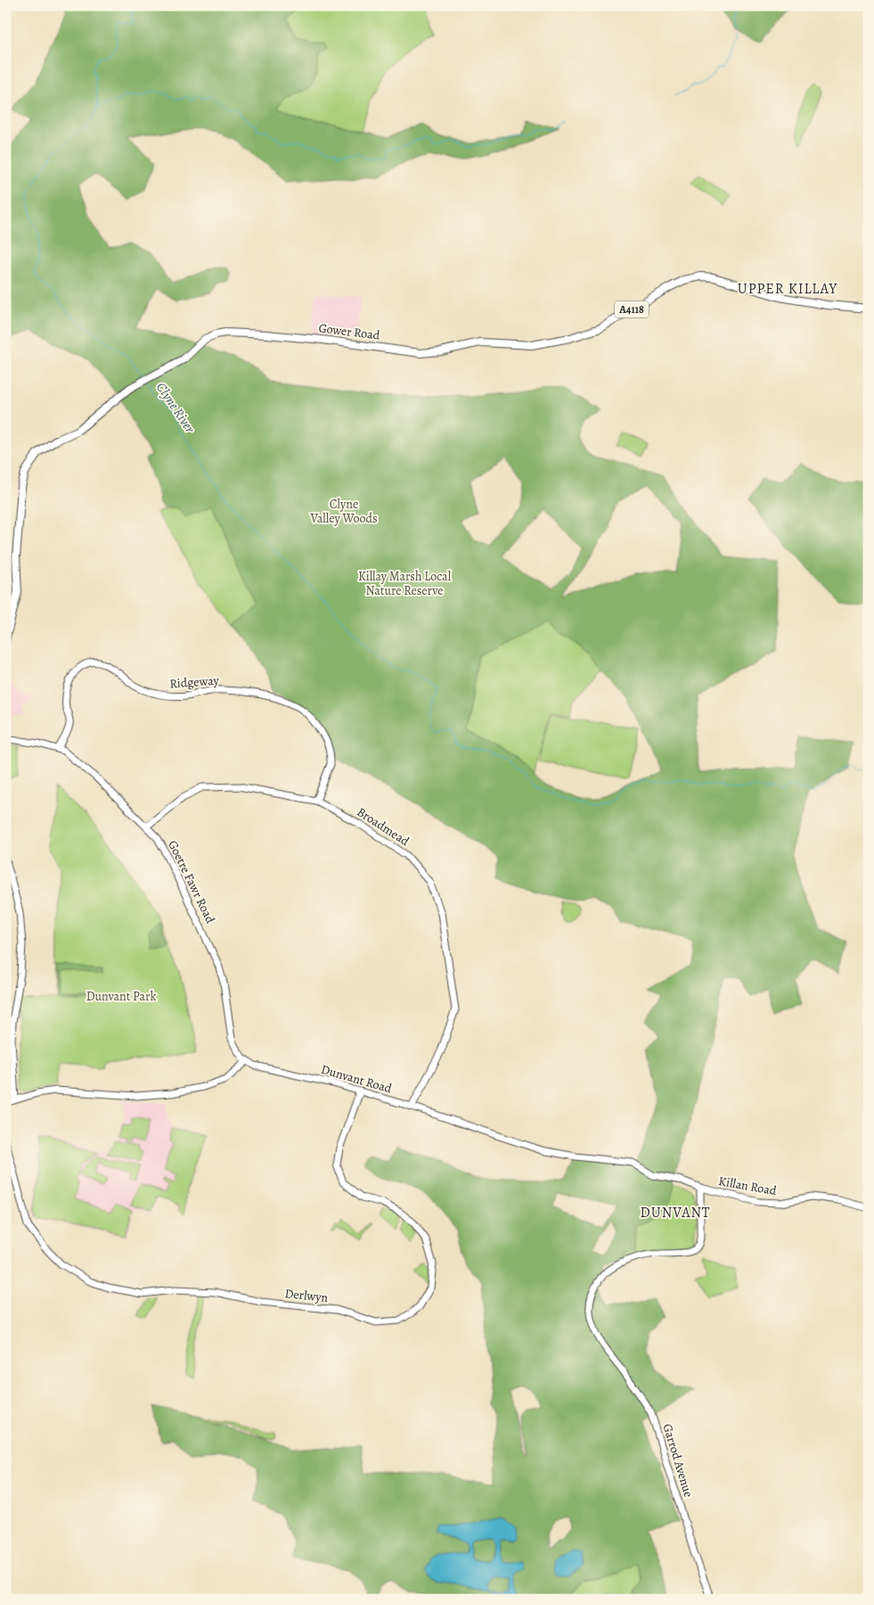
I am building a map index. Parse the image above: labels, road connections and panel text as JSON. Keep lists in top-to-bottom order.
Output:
{
  "streets": {
    "main road": ["A4118", "Gower Road"],
    "street": [
      "Ridgeway",
      "Broadmead",
      "Goetre Fawr Road",
      "Dunvant Road",
      "Killan Road",
      "Derlwyn",
      "Garrod Avenue"
    ]
  },
  "crossings": [
    ["Ridgeway", "Broadmead"],
    ["Ridgeway", "Goetre Fawr Road"],
    ["Broadmead", "Goetre Fawr Road"],
    ["Broadmead", "Dunvant Road"],
    ["Goetre Fawr Road", "Dunvant Road"],
    ["Dunvant Road", "Killan Road"],
    ["Dunvant Road", "Derlwyn"],
    ["Dunvant Road", "Garrod Avenue"],
    ["Killan Road", "Garrod Avenue"]
  ],
  "districts": ["UPPER KILLAY", "DUNVANT"],
  "water": ["Clyne River"],
  "parks": ["Clyne Valley Woods", "Killay Marsh Local Nature Reserve", "Dunvant Park"]
}
